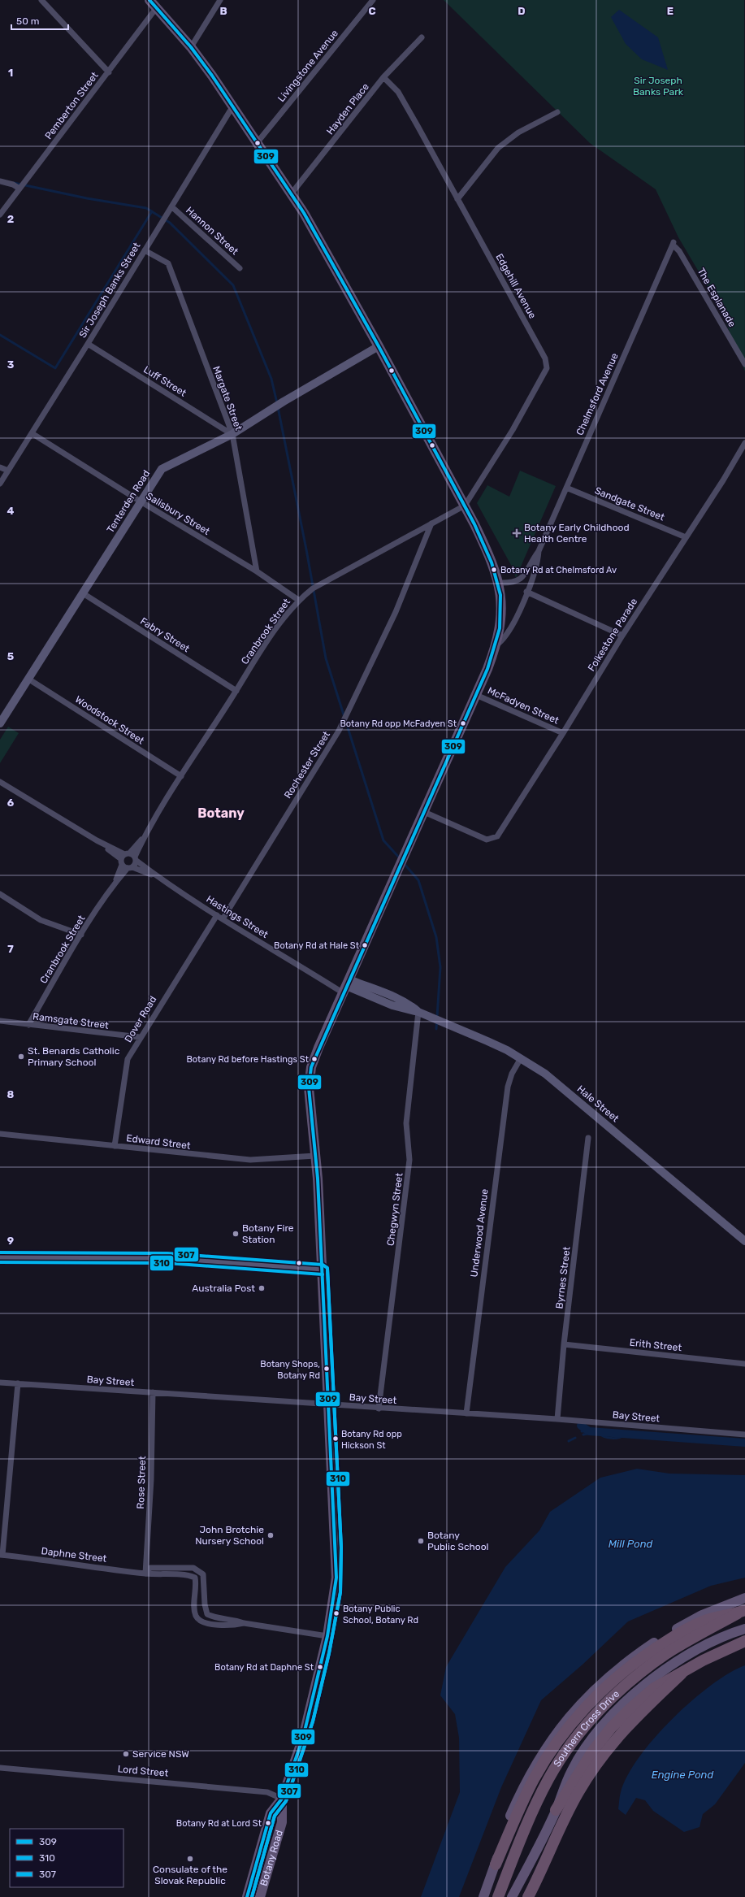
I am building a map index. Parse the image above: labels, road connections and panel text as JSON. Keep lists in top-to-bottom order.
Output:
{
  "streets": {
    "highway": ["Southern Cross Drive"],
    "main road": ["Botany Road"],
    "street": [
      "Livingstone Avenue",
      "Pemberton Street",
      "Hayden Place",
      "Hannon Street",
      "Edgehill Avenue",
      "Sir Joseph Banks Street",
      "The Esplanade",
      "Luff Street",
      "Chelmsford Avenue",
      "Margate Street",
      "Tenterden Road",
      "Sandgate Street",
      "Salisbury Street",
      "Cranbrook Street",
      "Fabry Street",
      "Folkestone Parade",
      "McFadyen Street",
      "Woodstock Street",
      "Rochester Street",
      "Hastings Street",
      "Dover Road",
      "Ramsgate Street",
      "Hale Street",
      "Edward Street",
      "Chegwyn Street",
      "Underwood Avenue",
      "Byrnes Street",
      "Erith Street",
      "Bay Street",
      "Rose Street",
      "Daphne Street",
      "Lord Street"
    ]
  },
  "crossings": [
    ["Livingstone Avenue", "Botany Road"],
    ["Pemberton Street", "Botany Road"],
    ["Hayden Place", "Edgehill Avenue"],
    ["Hayden Place", "Botany Road"],
    ["Hannon Street", "Sir Joseph Banks Street"],
    ["Edgehill Avenue", "Cranbrook Street"],
    ["Edgehill Avenue", "Botany Road"],
    ["Sir Joseph Banks Street", "Luff Street"],
    ["Sir Joseph Banks Street", "Margate Street"],
    ["Sir Joseph Banks Street", "Salisbury Street"],
    ["Sir Joseph Banks Street", "Botany Road"],
    ["The Esplanade", "Chelmsford Avenue"],
    ["Luff Street", "Margate Street"],
    ["Luff Street", "Tenterden Road"],
    ["Chelmsford Avenue", "Sandgate Street"],
    ["Chelmsford Avenue", "Botany Road"],
    ["Margate Street", "Tenterden Road"],
    ["Margate Street", "Salisbury Street"],
    ["Tenterden Road", "Salisbury Street"],
    ["Tenterden Road", "Fabry Street"],
    ["Tenterden Road", "Woodstock Street"],
    ["Tenterden Road", "Botany Road"],
    ["Sandgate Street", "Folkestone Parade"],
    ["Salisbury Street", "Cranbrook Street"],
    ["Cranbrook Street", "Fabry Street"],
    ["Cranbrook Street", "Woodstock Street"],
    ["Cranbrook Street", "Rochester Street"],
    ["Cranbrook Street", "Hastings Street"],
    ["Cranbrook Street", "Ramsgate Street"],
    ["Cranbrook Street", "Botany Road"],
    ["Folkestone Parade", "McFadyen Street"],
    ["Folkestone Parade", "Botany Road"],
    ["McFadyen Street", "Botany Road"],
    ["Rochester Street", "Hastings Street"],
    ["Hastings Street", "Dover Road"],
    ["Hastings Street", "Hale Street"],
    ["Hastings Street", "Botany Road"],
    ["Dover Road", "Ramsgate Street"],
    ["Dover Road", "Edward Street"],
    ["Hale Street", "Chegwyn Street"],
    ["Hale Street", "Underwood Avenue"],
    ["Hale Street", "Botany Road"],
    ["Edward Street", "Botany Road"],
    ["Chegwyn Street", "Bay Street"],
    ["Underwood Avenue", "Bay Street"],
    ["Byrnes Street", "Erith Street"],
    ["Byrnes Street", "Bay Street"],
    ["Bay Street", "Rose Street"],
    ["Bay Street", "Botany Road"],
    ["Rose Street", "Daphne Street"],
    ["Daphne Street", "Botany Road"],
    ["Lord Street", "Botany Road"]
  ],
  "districts": ["Botany"],
  "water": ["Mill Pond", "Engine Pond"],
  "parks": ["Sir Joseph Banks Park"],
  "places": {
    "health": ["Botany Early Childhood Health Centre"],
    "other": [
      "Botany Rd at Chelmsford Av",
      "Botany Rd opp McFadyen St",
      "Botany Rd at Hale St",
      "St. Benards Catholic Primary School",
      "Botany Rd before Hastings St",
      "Botany Fire Station",
      "Australia Post",
      "Botany Shops, Botany Rd",
      "Botany Rd opp Hickson St",
      "John Brotchie Nursery School",
      "Botany Public School",
      "Botany Public School, Botany Rd",
      "Botany Rd at Daphne St",
      "Service NSW",
      "Botany Rd at Lord St",
      "Consulate of the Slovak Republic"
    ]
  },
  "lines": ["transit line 309", "transit line 307", "transit line 310"],
  "legend": ["309", "310", "307"],
  "scale_bar": "50 m",
  "grid": {
    "columns": [
      "B",
      "C",
      "D",
      "E"
    ],
    "rows": [
      "1",
      "2",
      "3",
      "4",
      "5",
      "6",
      "7",
      "8",
      "9"
    ]
  }
}
